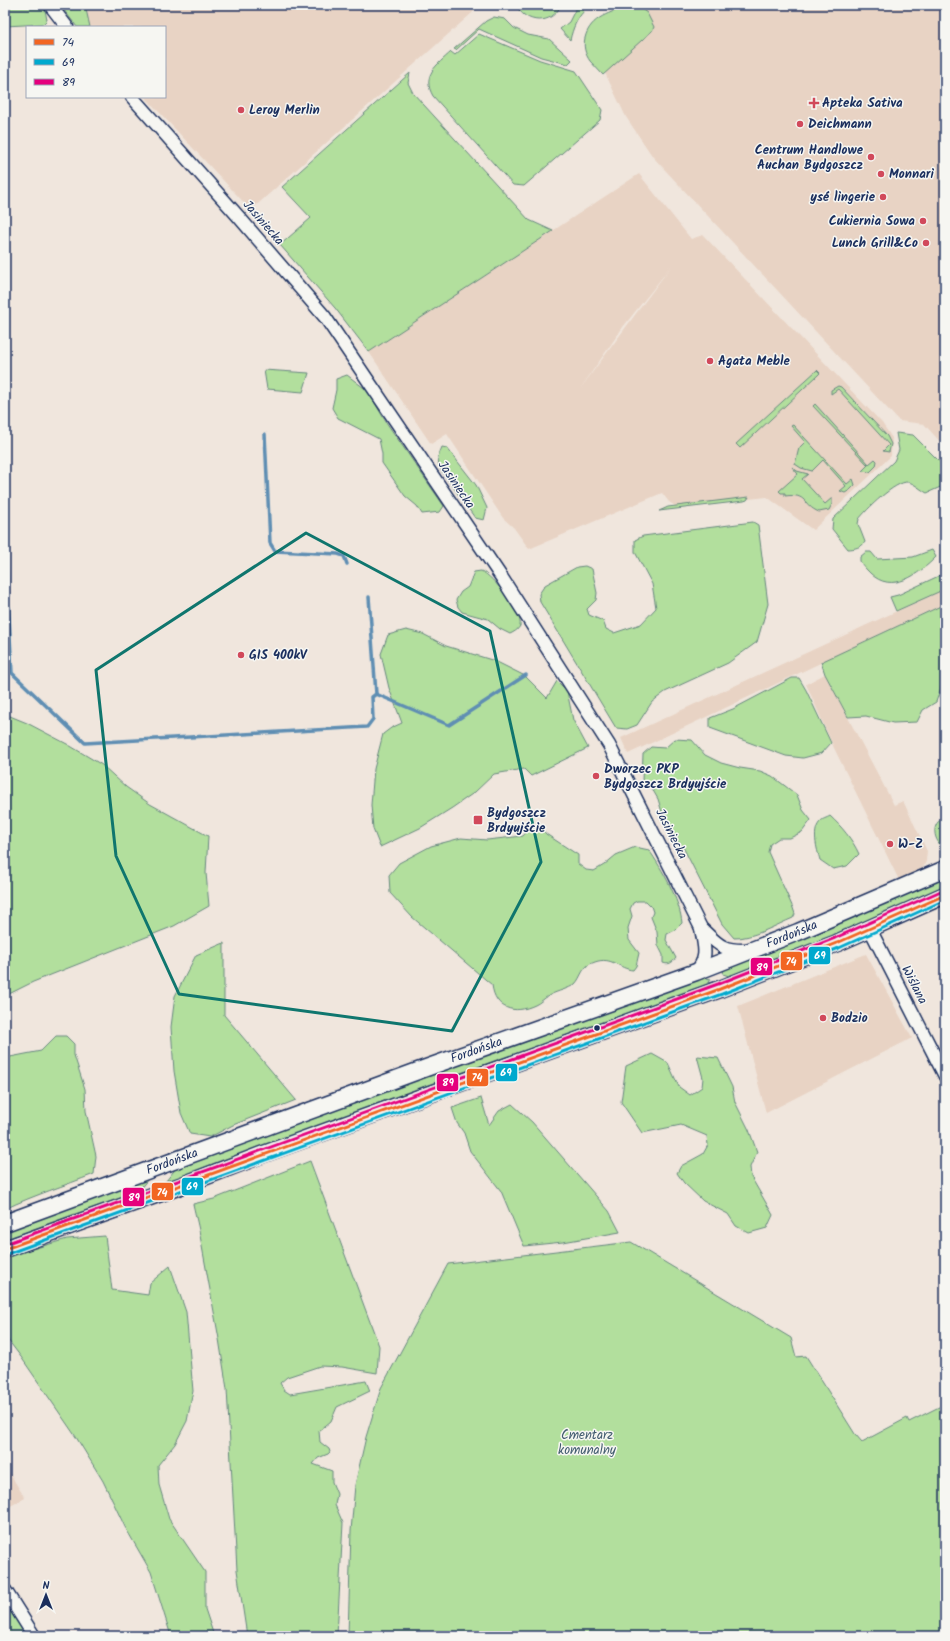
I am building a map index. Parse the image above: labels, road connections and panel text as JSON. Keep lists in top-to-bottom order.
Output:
{
  "streets": {
    "main road": ["Fordońska"],
    "street": ["Jasiniecka", "Wiślana"]
  },
  "crossings": [
    ["Jasiniecka", "Fordońska"],
    ["Fordońska", "Wiślana"]
  ],
  "parks": ["Cmentarz komunalny"],
  "places": {
    "health": ["Apteka Sativa"],
    "other": [
      "Leroy Merlin",
      "Deichmann",
      "Centrum Handlowe Auchan Bydgoszcz",
      "Monnari",
      "ysé lingerie",
      "Cukiernia Sowa",
      "Lunch Grill&Co",
      "Agata Meble",
      "GIS 400kV",
      "Dworzec PKP Bydgoszcz Brdyujście",
      "W-Z",
      "Bodzio"
    ],
    "transit": ["Bydgoszcz Brdyujście"]
  },
  "lines": ["transit line 89", "transit line 74", "transit line 69"],
  "legend": ["74", "69", "89"],
  "north": "top"
}
